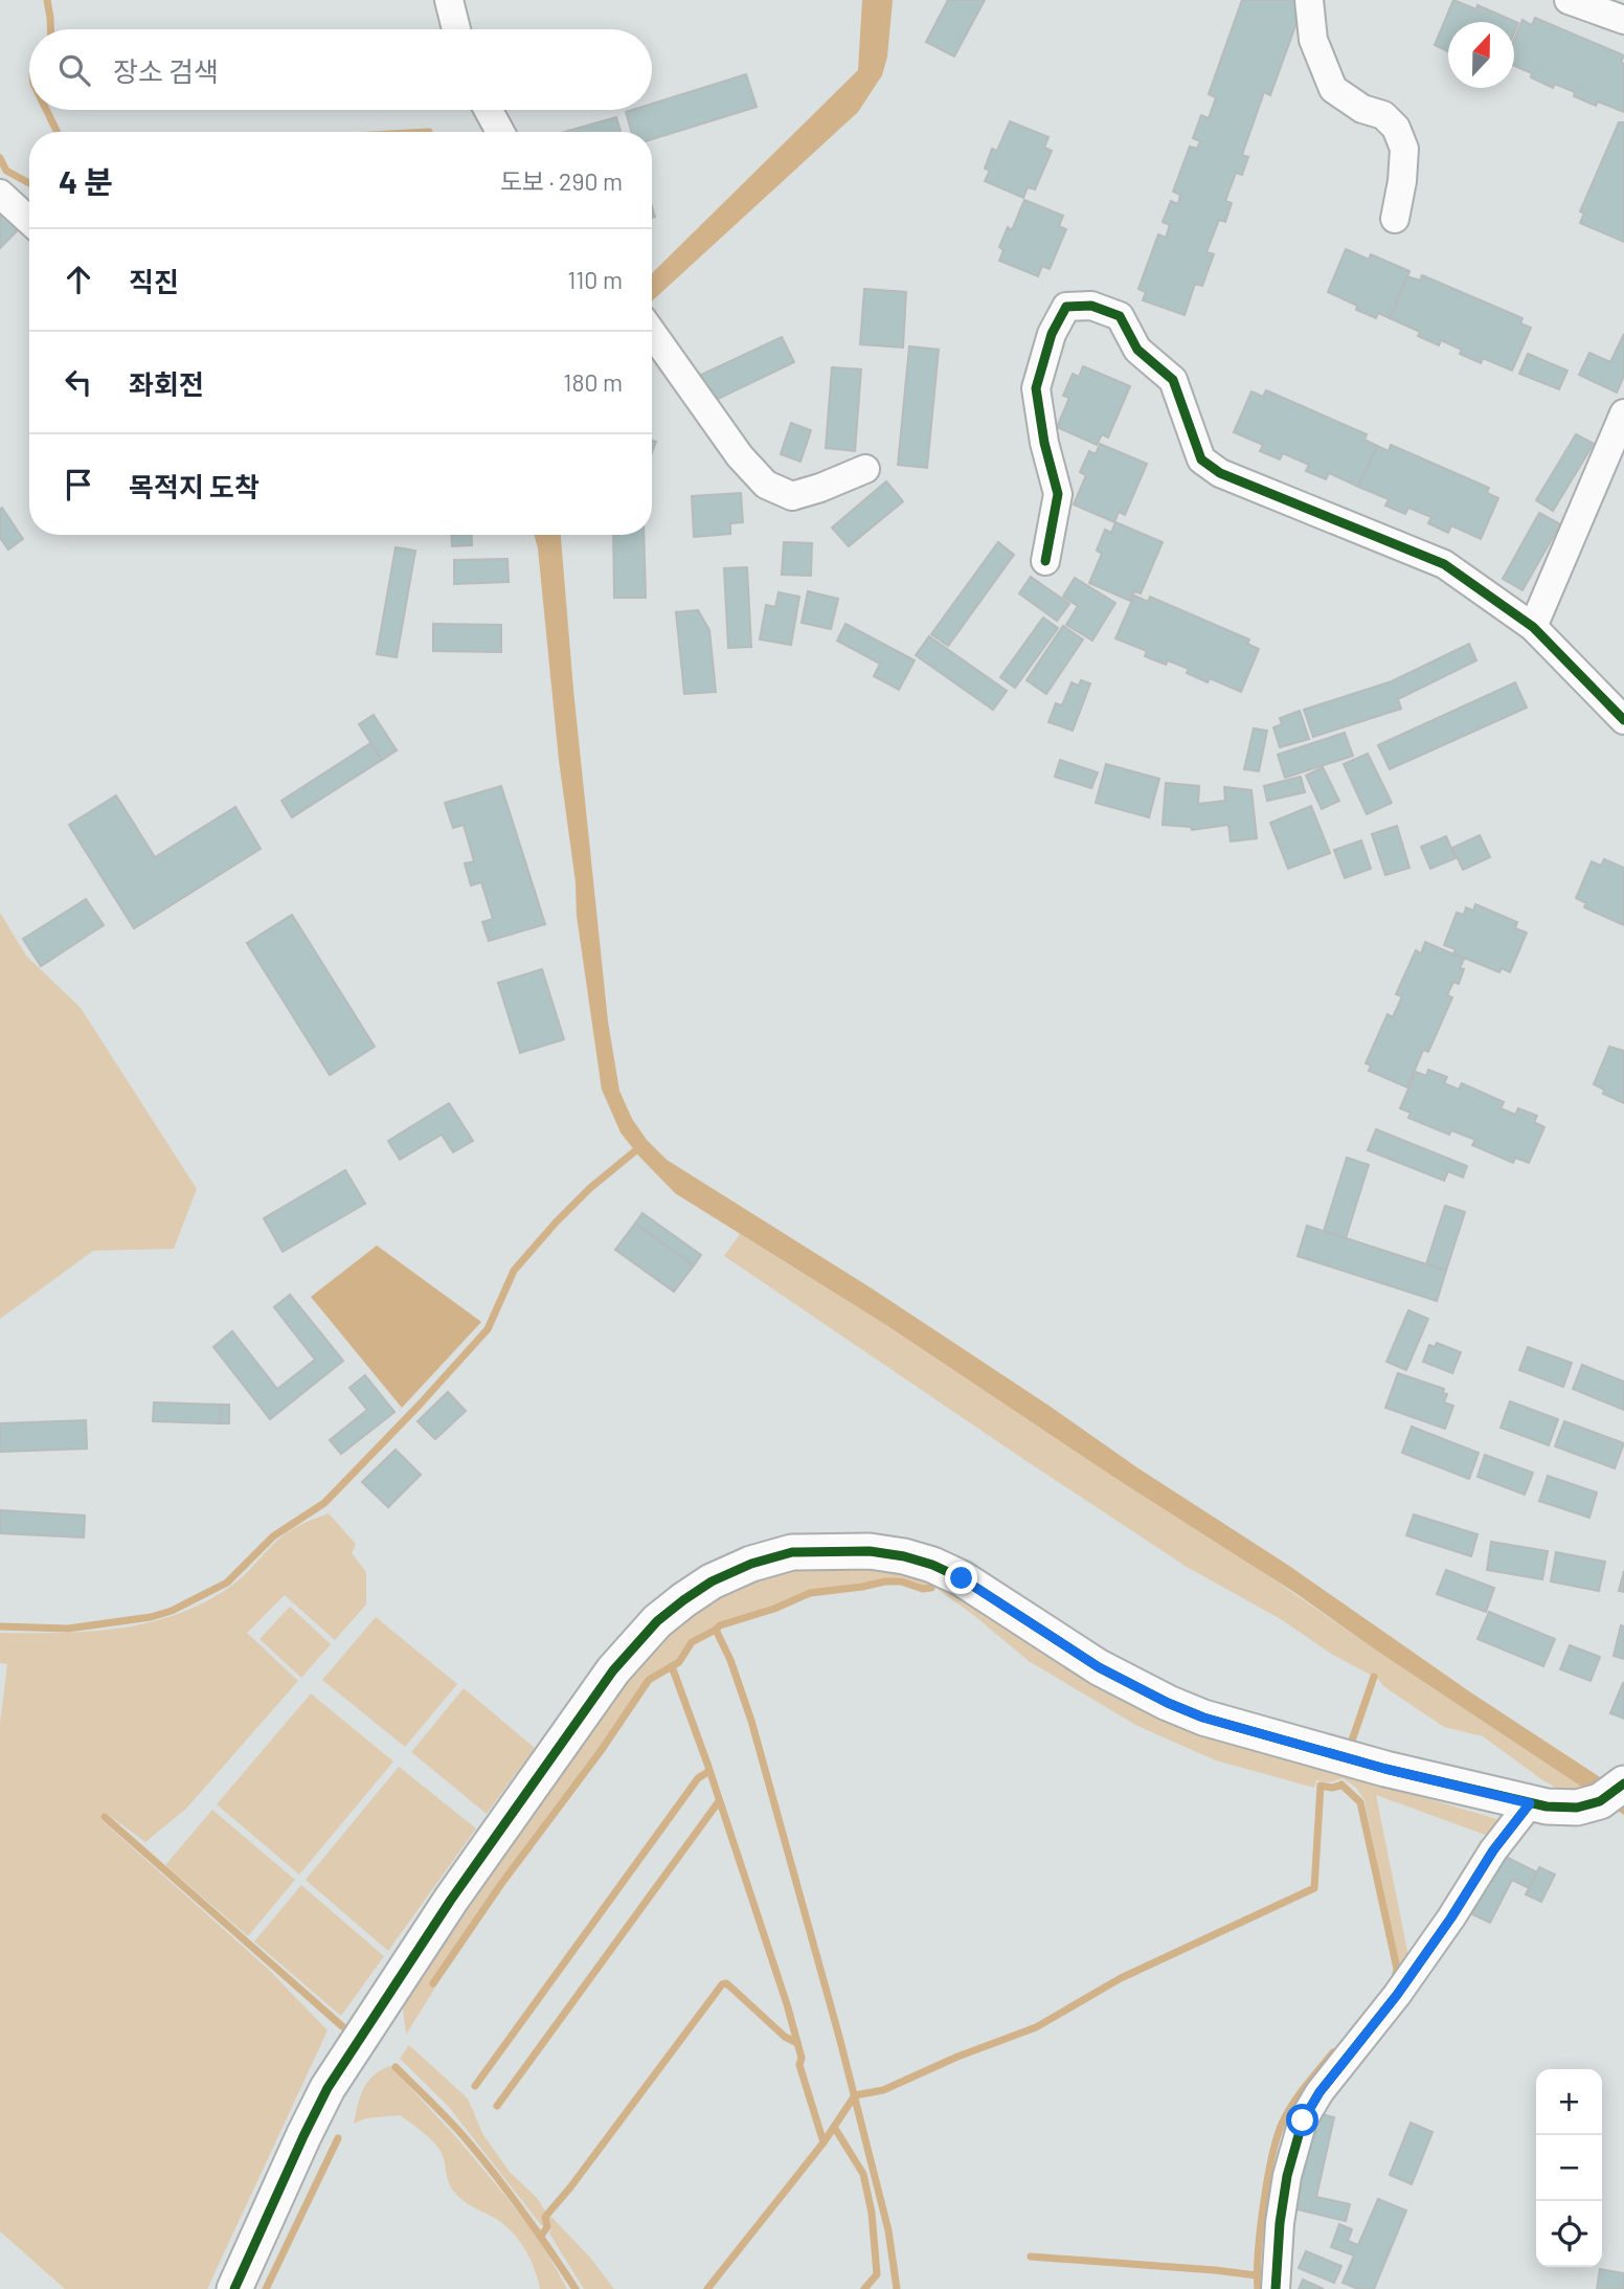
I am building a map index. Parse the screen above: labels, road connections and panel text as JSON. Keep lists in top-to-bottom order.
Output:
{
  "north": "top",
  "page": {
    "search": "장소 검색",
    "heading": ["4 분", "도보 · 290 m"],
    "list": [
      ["직진", "110 m"],
      ["좌회전", "180 m"],
      "목적지 도착"
    ],
    "map_buttons": ["+", "−"]
  }
}
